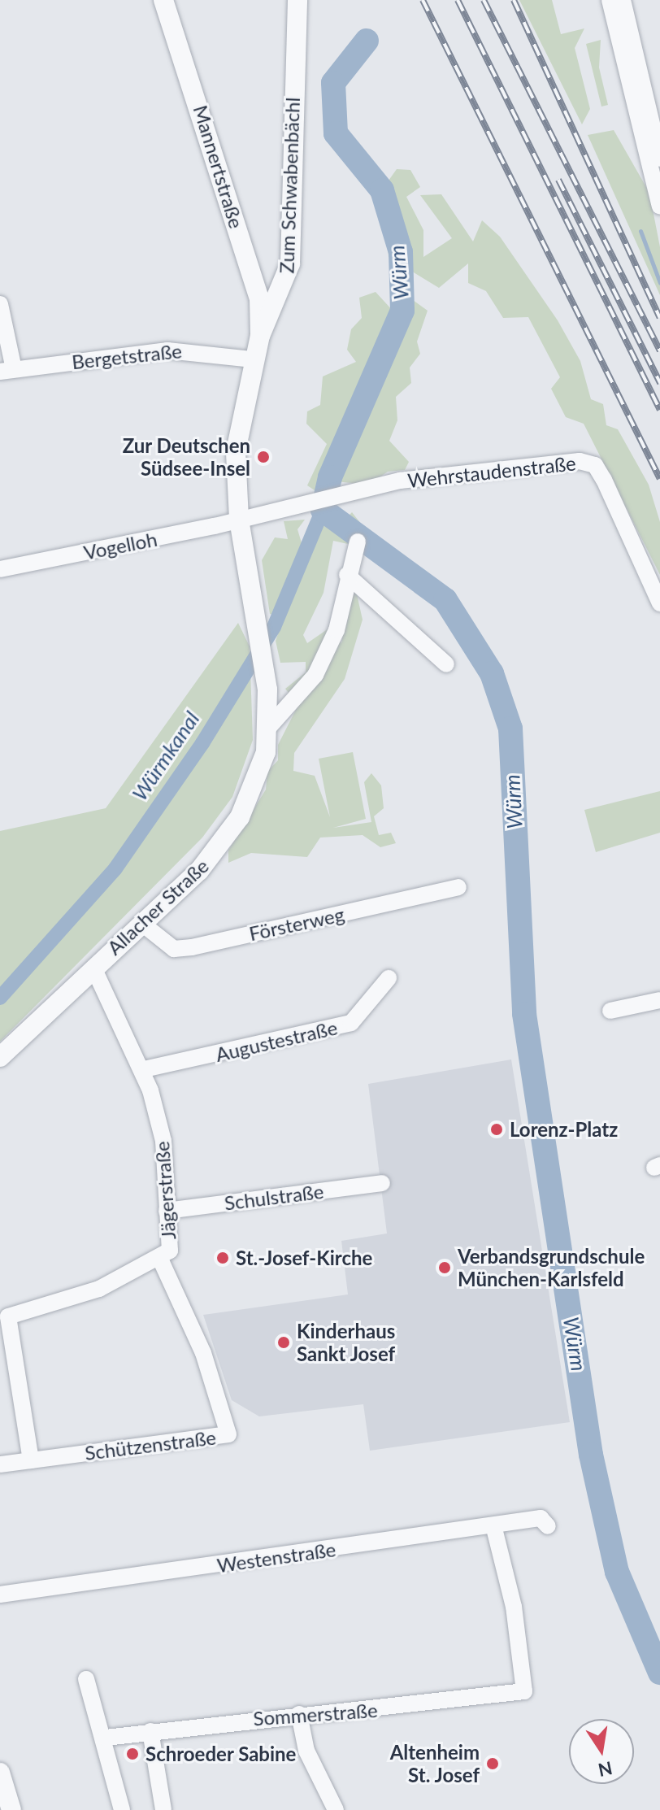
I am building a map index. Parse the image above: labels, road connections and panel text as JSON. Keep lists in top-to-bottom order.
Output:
{
  "streets": {
    "street": [
      "Mannertstraße",
      "Zum Schwabenbächl",
      "Bergetstraße",
      "Wehrstaudenstraße",
      "Vogelloh",
      "Allacher Straße",
      "Försterweg",
      "Augustestraße",
      "Jägerstraße",
      "Schulstraße",
      "Schützenstraße",
      "Westenstraße",
      "Sommerstraße"
    ]
  },
  "crossings": [
    ["Mannertstraße", "Zum Schwabenbächl"],
    ["Zum Schwabenbächl", "Bergetstraße"],
    ["Zum Schwabenbächl", "Wehrstaudenstraße"],
    ["Zum Schwabenbächl", "Vogelloh"],
    ["Zum Schwabenbächl", "Allacher Straße"],
    ["Wehrstaudenstraße", "Vogelloh"],
    ["Wehrstaudenstraße", "Allacher Straße"],
    ["Vogelloh", "Allacher Straße"],
    ["Allacher Straße", "Försterweg"],
    ["Allacher Straße", "Jägerstraße"],
    ["Augustestraße", "Jägerstraße"],
    ["Jägerstraße", "Schulstraße"],
    ["Jägerstraße", "Schützenstraße"],
    ["Westenstraße", "Sommerstraße"]
  ],
  "water": ["Würm", "Würmkanal"],
  "places": [
    "Zur Deutschen Südsee-Insel",
    "Lorenz-Platz",
    "St.-Josef-Kirche",
    "Verbandsgrundschule München-Karlsfeld",
    "Kinderhaus Sankt Josef",
    "Schroeder Sabine",
    "Altenheim St. Josef"
  ],
  "north": "bottom"
}
